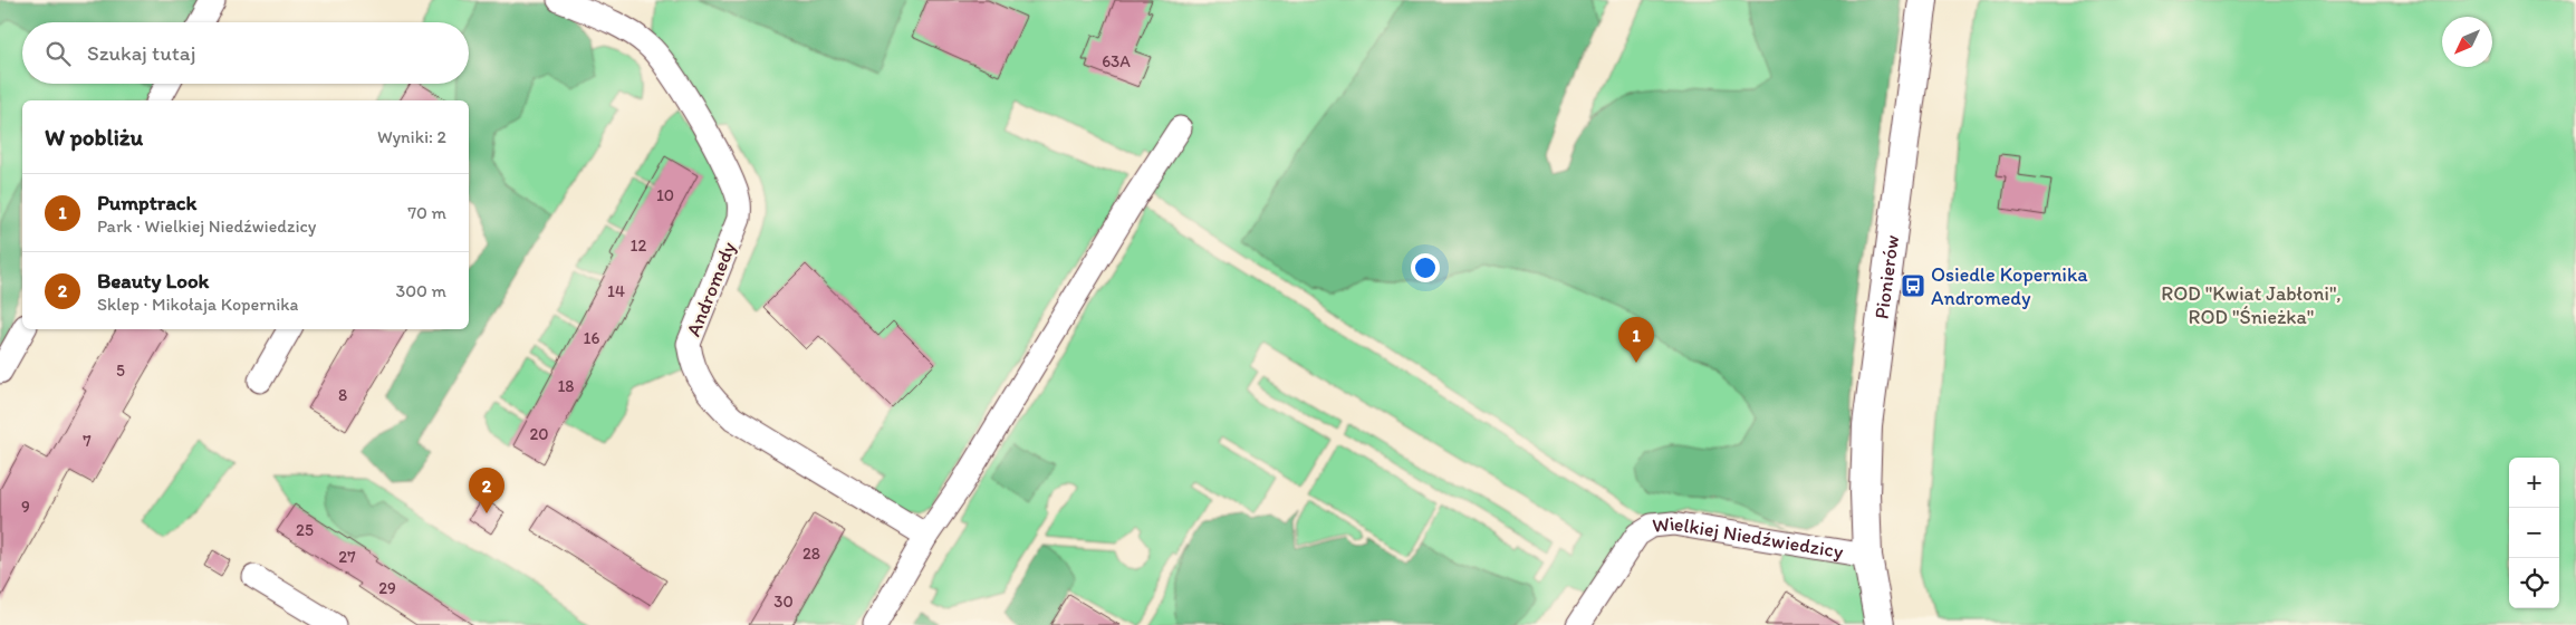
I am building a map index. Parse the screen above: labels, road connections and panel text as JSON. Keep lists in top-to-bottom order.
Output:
{
  "streets": {
    "street": ["Pionierów", "Andromedy", "Wielkiej Niedźwiedzicy"]
  },
  "crossings": [
    ["Pionierów", "Wielkiej Niedźwiedzicy"]
  ],
  "parks": ["ROD \"Kwiat Jabłoni\", ROD \"Śnieżka\""],
  "places": {
    "bus stop": ["Osiedle Kopernika Andromedy"]
  },
  "house_numbers": [
    "63A",
    "10",
    "12",
    "14",
    "16",
    "5",
    "18",
    "8",
    "20",
    "7",
    "9",
    "25",
    "28",
    "27",
    "29",
    "30"
  ],
  "north": "bottom left",
  "page": {
    "search": "Szukaj tutaj",
    "heading": ["W pobliżu", "Wyniki: 2"],
    "list": [
      {
        "mark": "1",
        "name": "Pumptrack",
        "note": "Park · Wielkiej Niedźwiedzicy",
        "value": "70 m"
      },
      {
        "mark": "2",
        "name": "Beauty Look",
        "note": "Sklep · Mikołaja Kopernika",
        "value": "300 m"
      }
    ],
    "pins": ["1", "2"],
    "map_buttons": ["+", "−"]
  }
}
